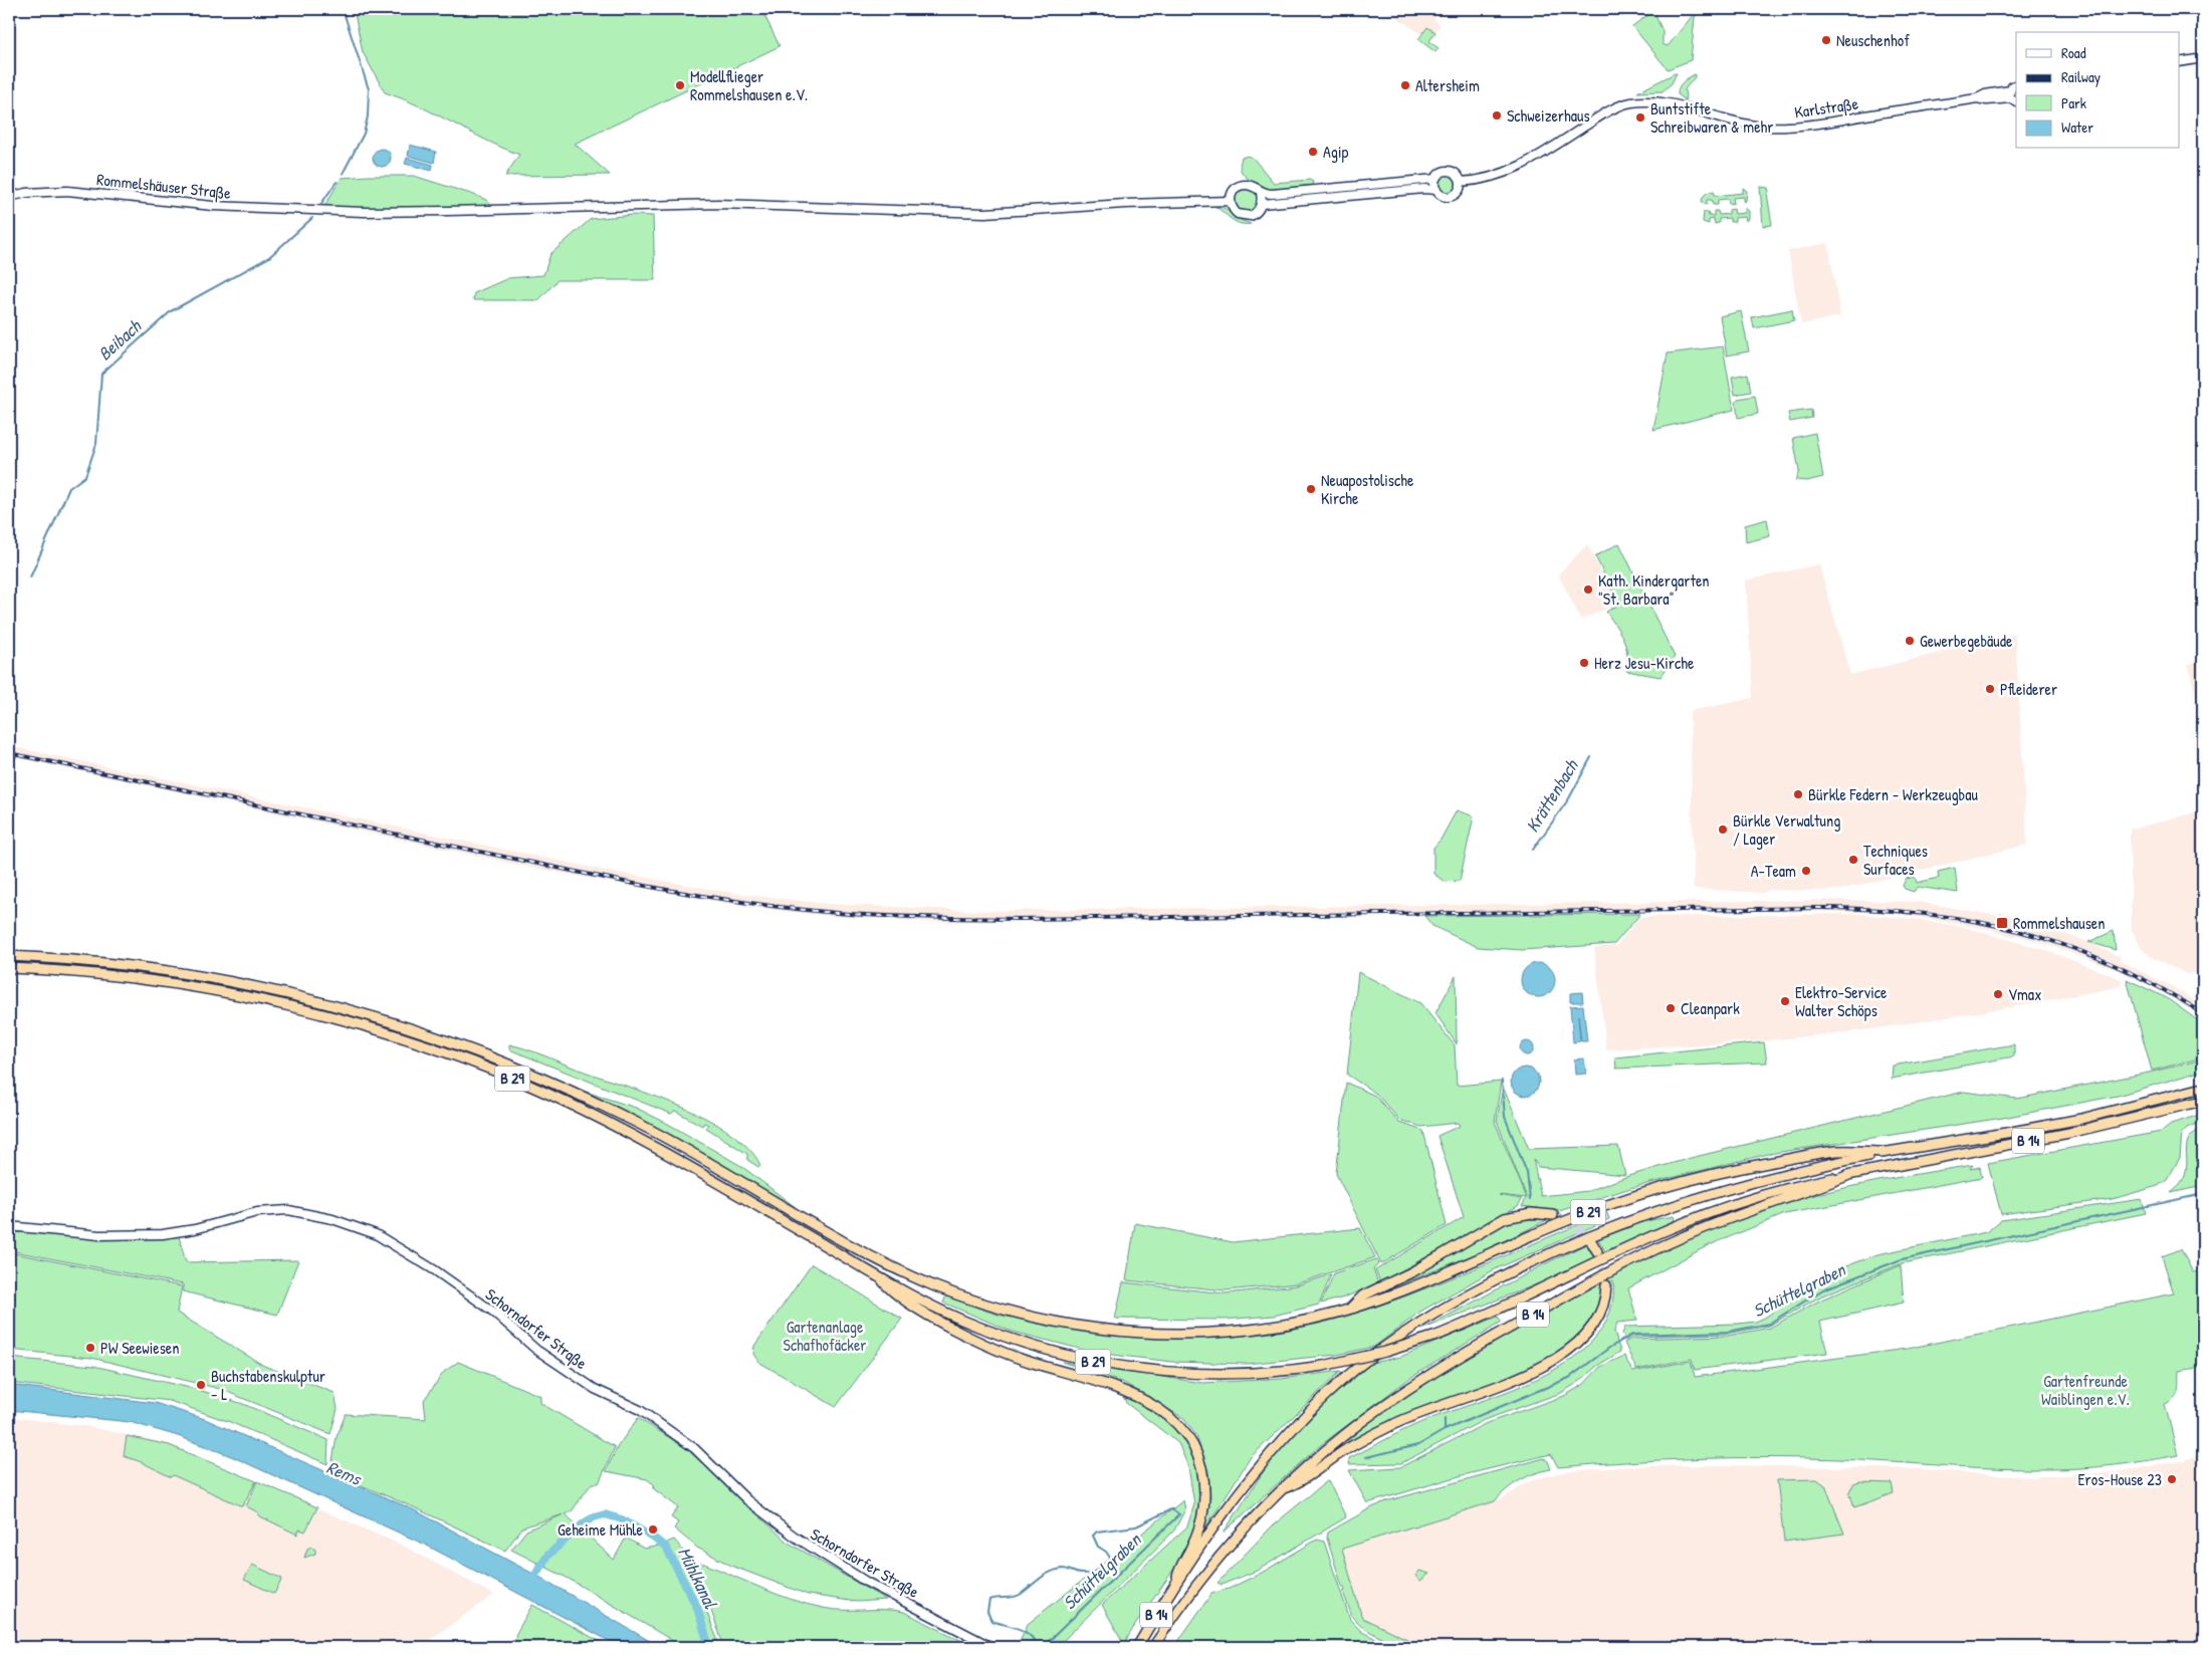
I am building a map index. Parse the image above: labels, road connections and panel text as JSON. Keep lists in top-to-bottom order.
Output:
{
  "streets": {
    "highway": ["B 29", "B 14"],
    "main road": ["Karlstraße", "Rommelshäuser Straße", "Schorndorfer Straße"]
  },
  "crossings": [
    ["B 29", "B 14"]
  ],
  "water": [
    "Beibach",
    "Krättenbach",
    "Schüttelgraben",
    "Rems",
    "Mühlkanal"
  ],
  "parks": ["Gartenanlage Schafhofäcker", "Gartenfreunde Waiblingen e.V."],
  "places": {
    "other": [
      "Neuschenhof",
      "Modellflieger Rommelshausen e.V.",
      "Altersheim",
      "Schweizerhaus",
      "Buntstifte Schreibwaren & mehr",
      "Agip",
      "Neuapostolische Kirche",
      "Kath. Kindergarten \"St. Barbara\"",
      "Gewerbegebäude",
      "Herz Jesu-Kirche",
      "Pfleiderer",
      "Bürkle Federn - Werkzeugbau",
      "Bürkle Verwaltung / Lager",
      "Techniques Surfaces",
      "A-Team",
      "Vmax",
      "Elektro-Service Walter Schöps",
      "Cleanpark",
      "PW Seewiesen",
      "Buchstabenskulptur - L",
      "Eros-House 23",
      "Geheime Mühle"
    ],
    "transit": ["Rommelshausen"]
  },
  "legend": [
    "Road",
    "Railway",
    "Park",
    "Water"
  ]
}
